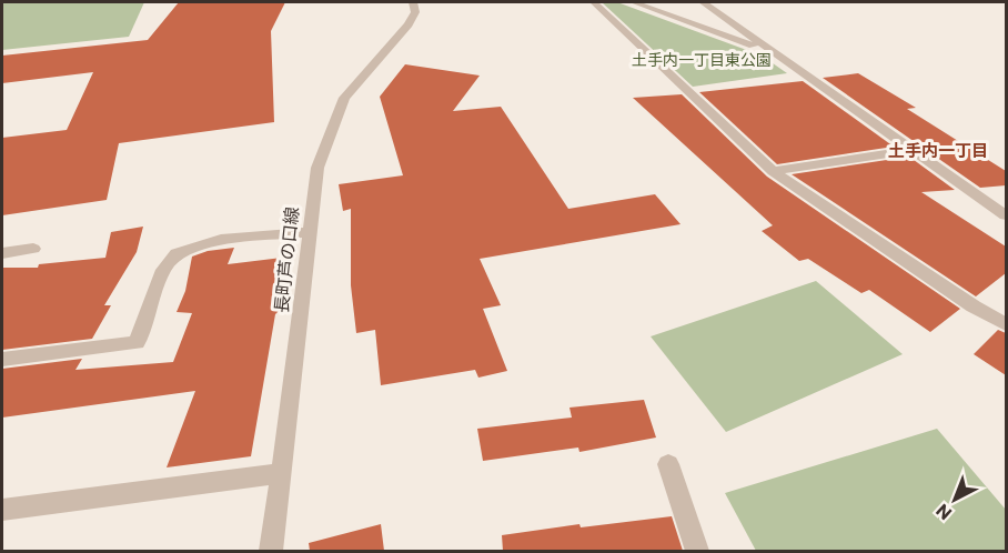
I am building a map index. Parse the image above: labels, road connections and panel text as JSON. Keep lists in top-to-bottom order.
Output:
{
  "streets": {
    "street": ["長町芦の口線"]
  },
  "districts": ["土手内一丁目"],
  "parks": ["土手内一丁目東公園"],
  "north": "bottom left"
}
